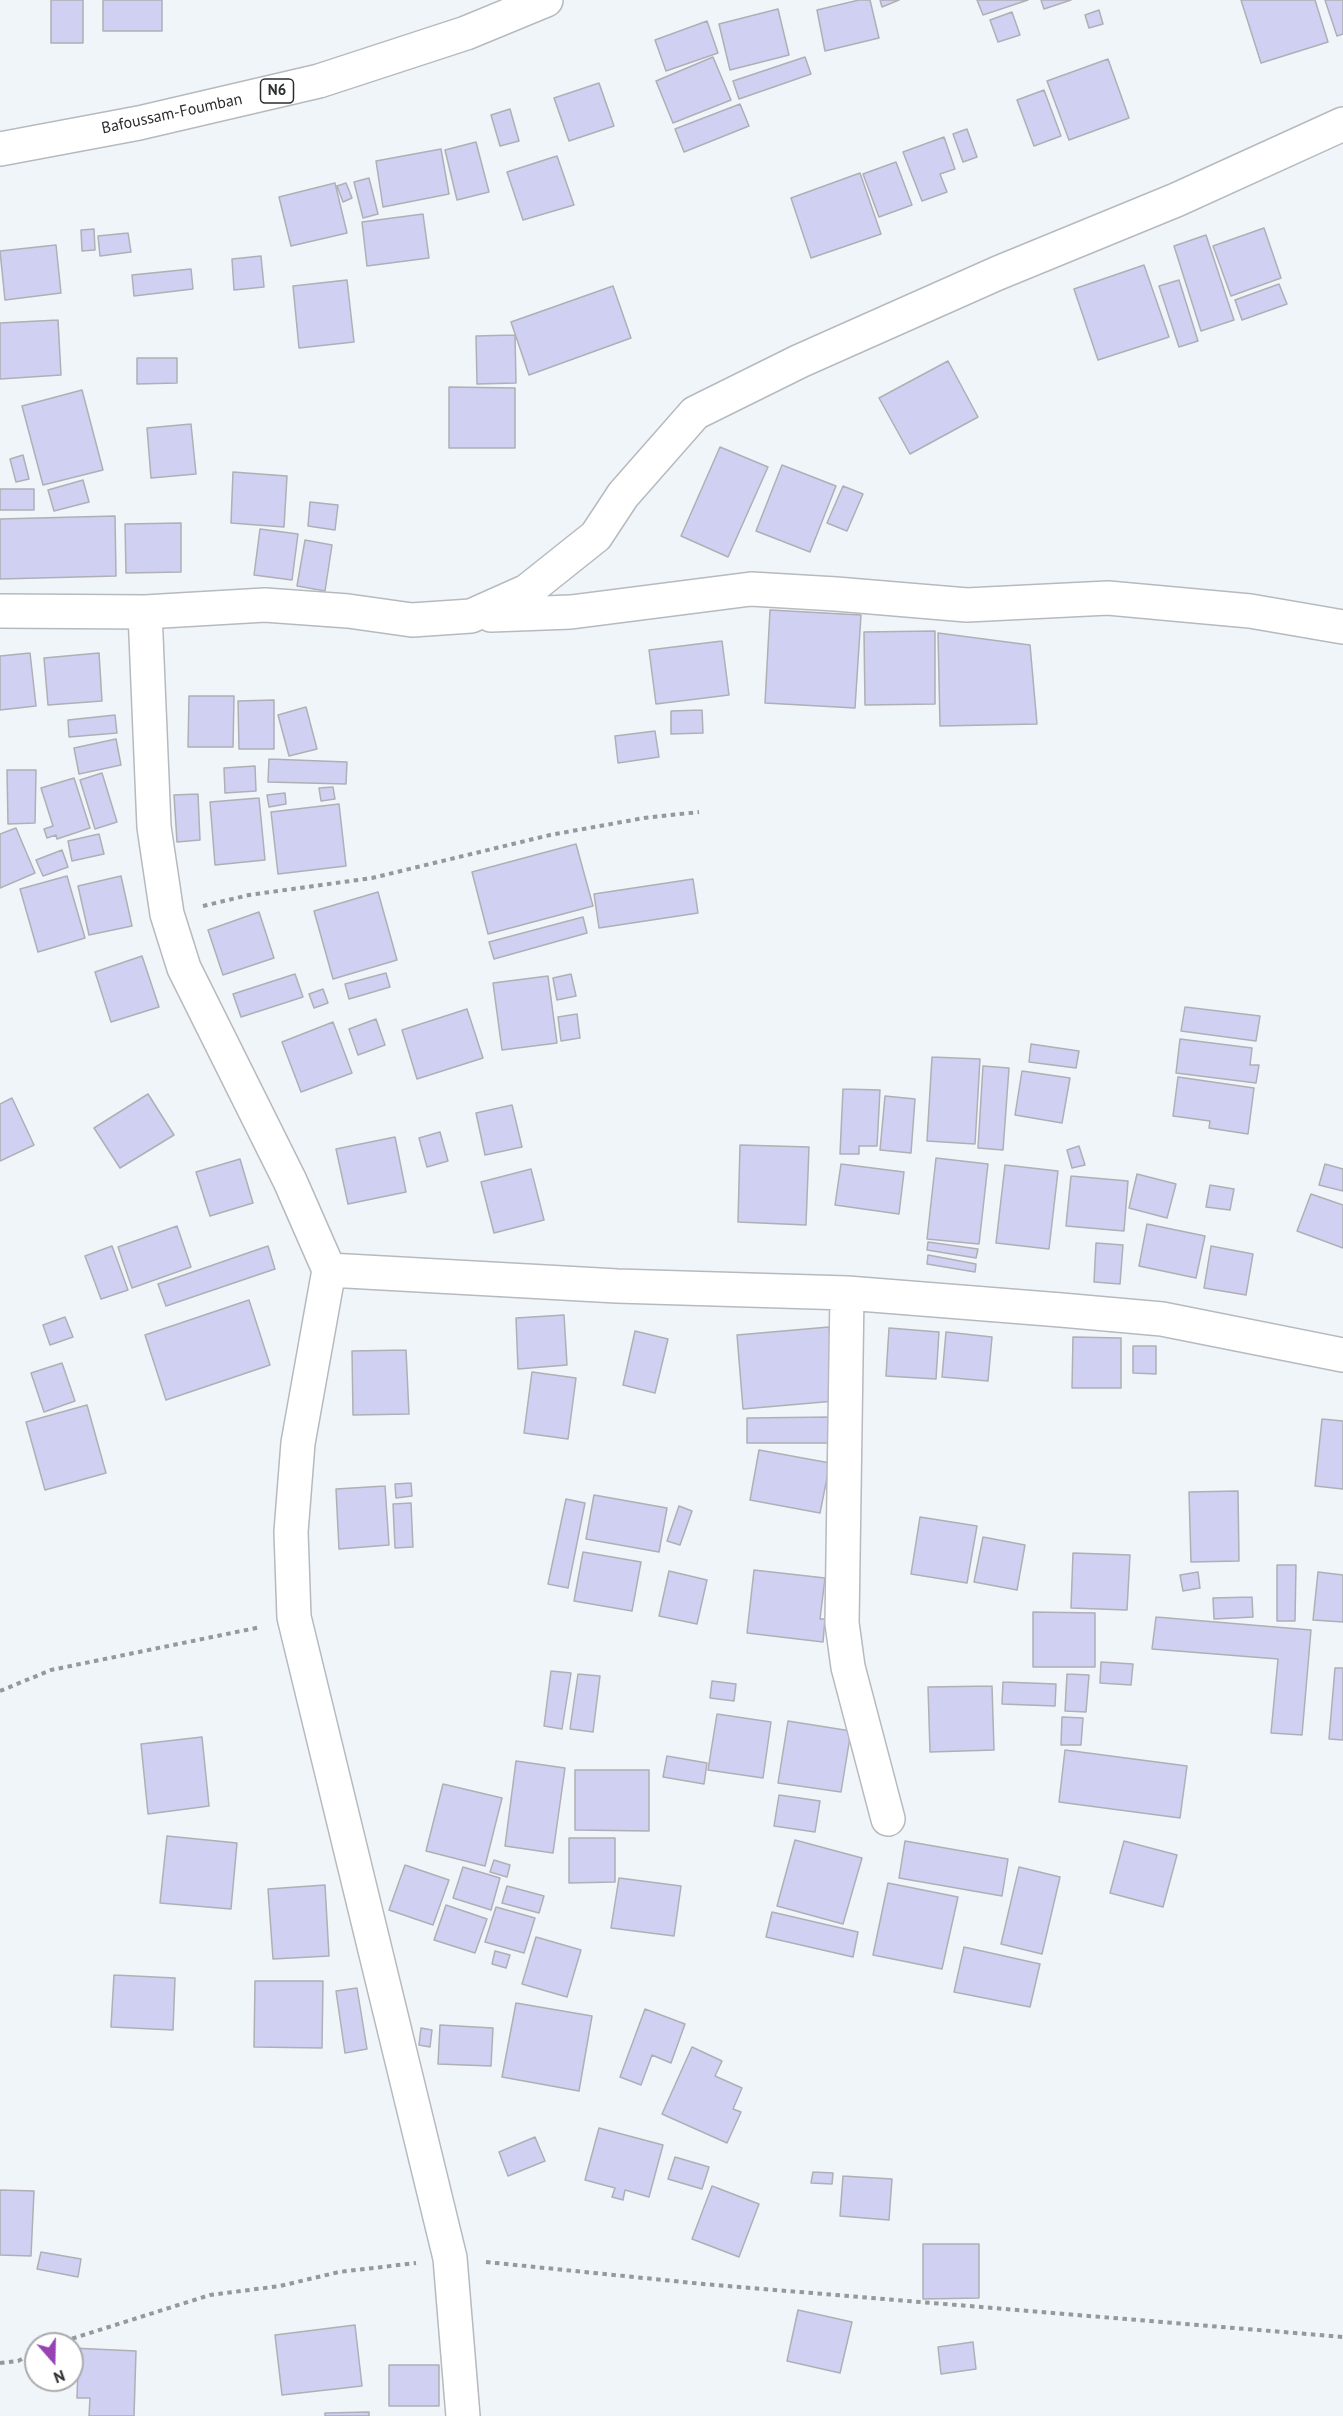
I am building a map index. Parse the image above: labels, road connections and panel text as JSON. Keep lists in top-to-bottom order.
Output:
{
  "streets": {
    "main road": ["N6", "Bafoussam-Foumban"]
  },
  "north": "bottom"
}
